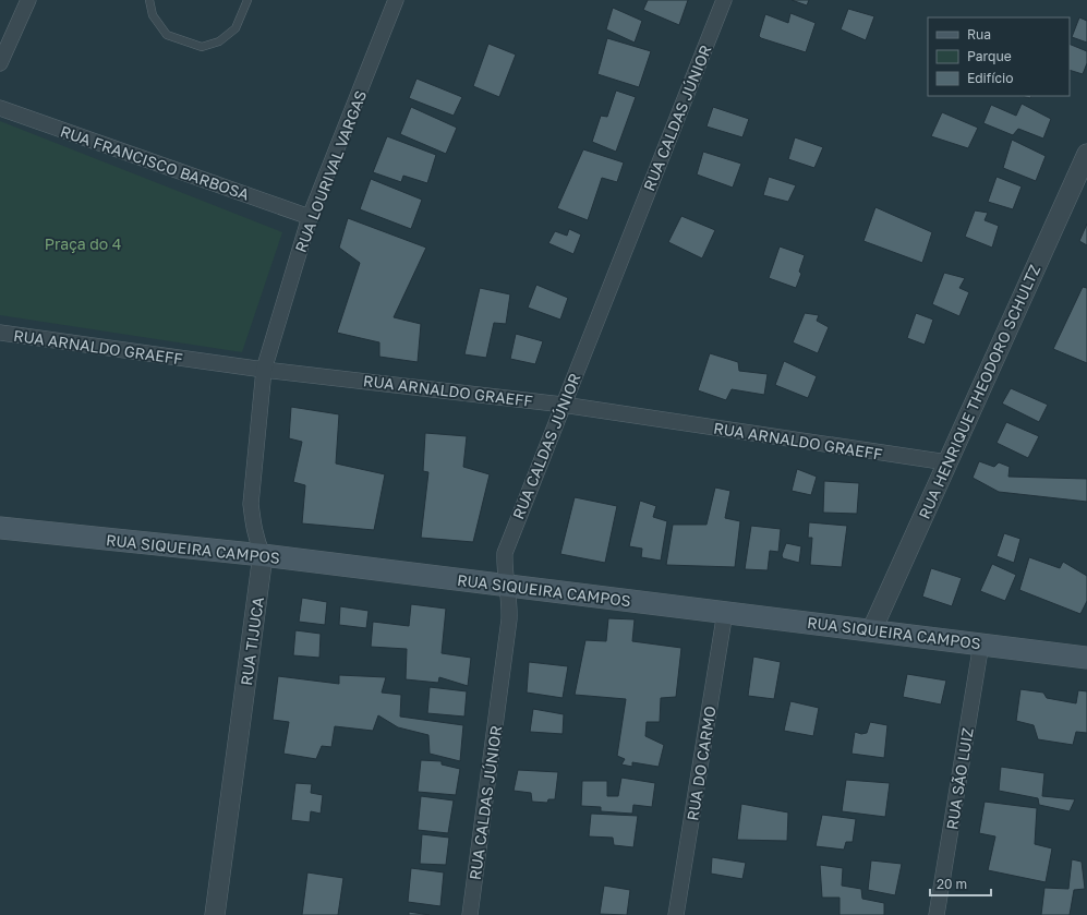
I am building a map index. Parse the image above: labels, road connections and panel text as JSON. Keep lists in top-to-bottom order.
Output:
{
  "streets": {
    "main road": ["RUA SIQUEIRA CAMPOS"],
    "street": [
      "RUA CALDAS JÚNIOR",
      "RUA FRANCISCO BARBOSA",
      "RUA LOURIVAL VARGAS",
      "RUA ARNALDO GRAEFF",
      "RUA HENRIQUE THEODORO SCHULTZ",
      "RUA TIJUCA",
      "RUA DO CARMO",
      "RUA SÃO LUIZ"
    ]
  },
  "crossings": [
    ["RUA CALDAS JÚNIOR", "RUA ARNALDO GRAEFF"],
    ["RUA CALDAS JÚNIOR", "RUA SIQUEIRA CAMPOS"],
    ["RUA FRANCISCO BARBOSA", "RUA LOURIVAL VARGAS"],
    ["RUA LOURIVAL VARGAS", "RUA ARNALDO GRAEFF"],
    ["RUA LOURIVAL VARGAS", "RUA TIJUCA"],
    ["RUA ARNALDO GRAEFF", "RUA HENRIQUE THEODORO SCHULTZ"],
    ["RUA ARNALDO GRAEFF", "RUA TIJUCA"],
    ["RUA HENRIQUE THEODORO SCHULTZ", "RUA SIQUEIRA CAMPOS"],
    ["RUA SIQUEIRA CAMPOS", "RUA TIJUCA"],
    ["RUA SIQUEIRA CAMPOS", "RUA DO CARMO"],
    ["RUA SIQUEIRA CAMPOS", "RUA SÃO LUIZ"]
  ],
  "parks": ["Praça do 4"],
  "legend": ["Rua", "Parque", "Edifício"],
  "scale_bar": "20 m"
}
